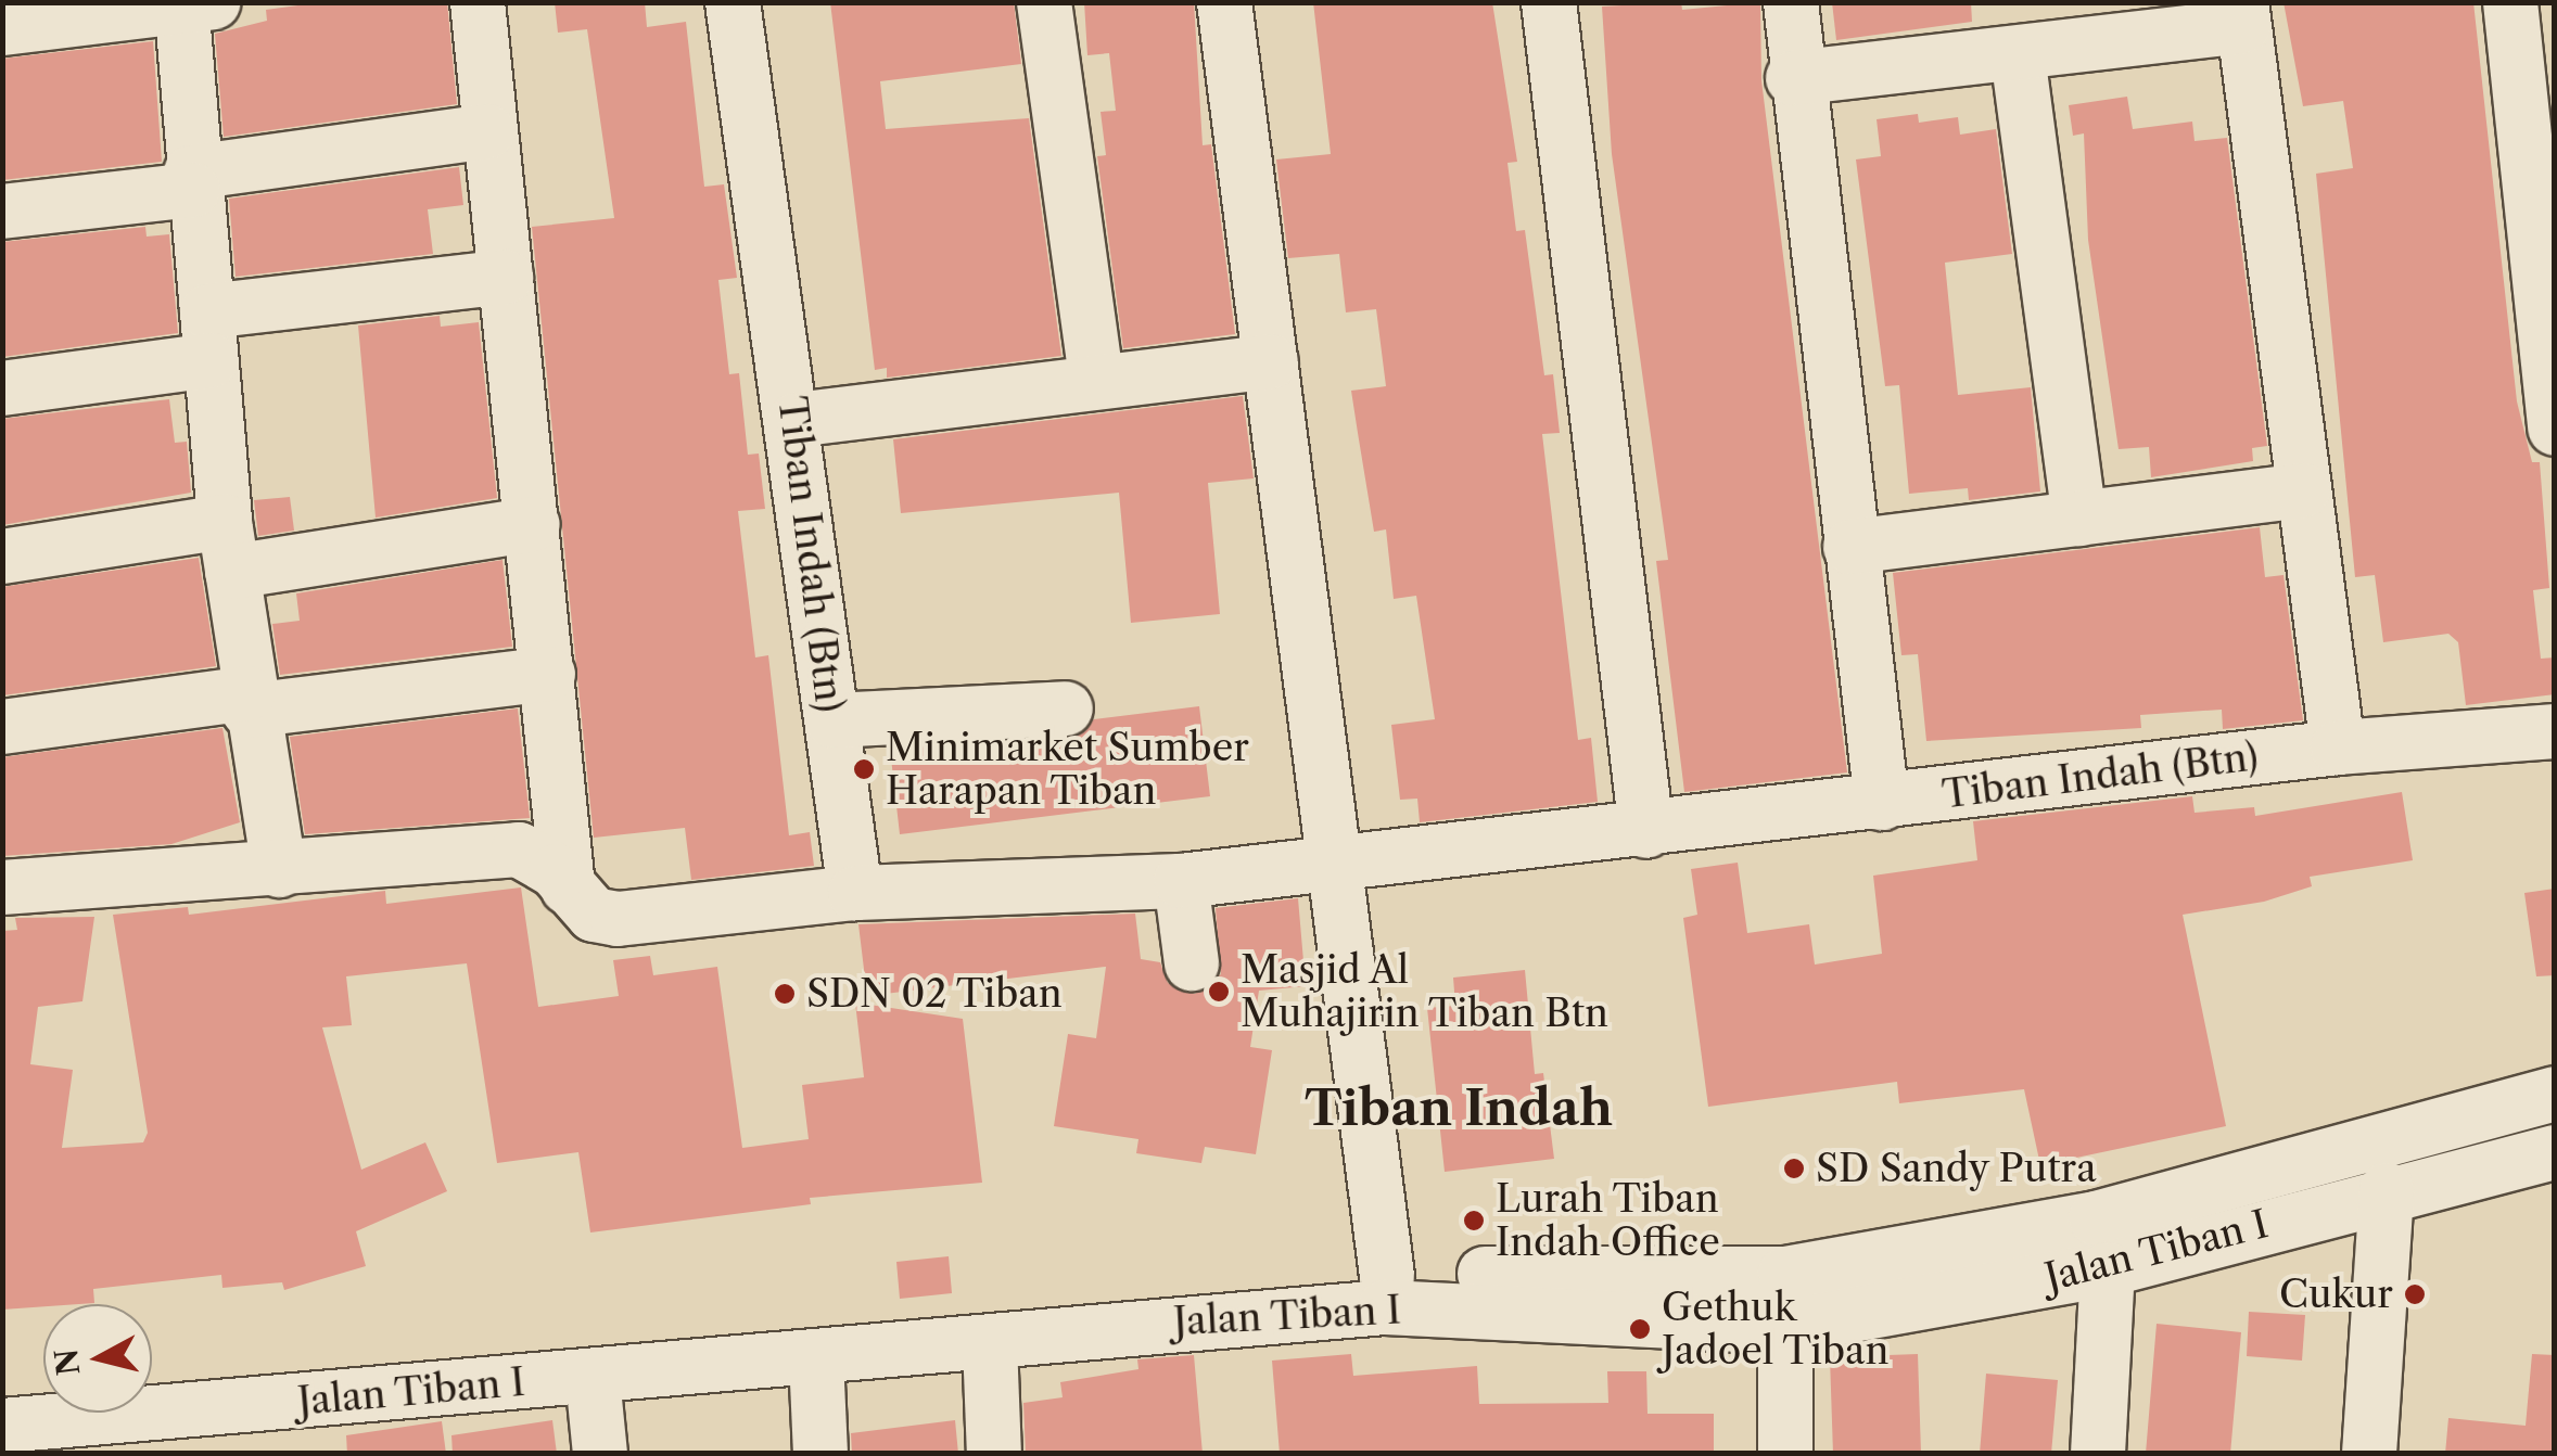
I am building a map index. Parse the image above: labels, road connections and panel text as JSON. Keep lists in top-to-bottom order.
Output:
{
  "streets": {
    "street": ["Tiban Indah (Btn)", "Jalan Tiban I"]
  },
  "districts": ["Tiban Indah"],
  "places": [
    "Minimarket Sumber Harapan Tiban",
    "Masjid Al Muhajirin Tiban Btn",
    "SDN 02 Tiban",
    "SD Sandy Putra",
    "Lurah Tiban Indah Office",
    "Cukur",
    "Gethuk Jadoel Tiban"
  ],
  "north": "left"
}
